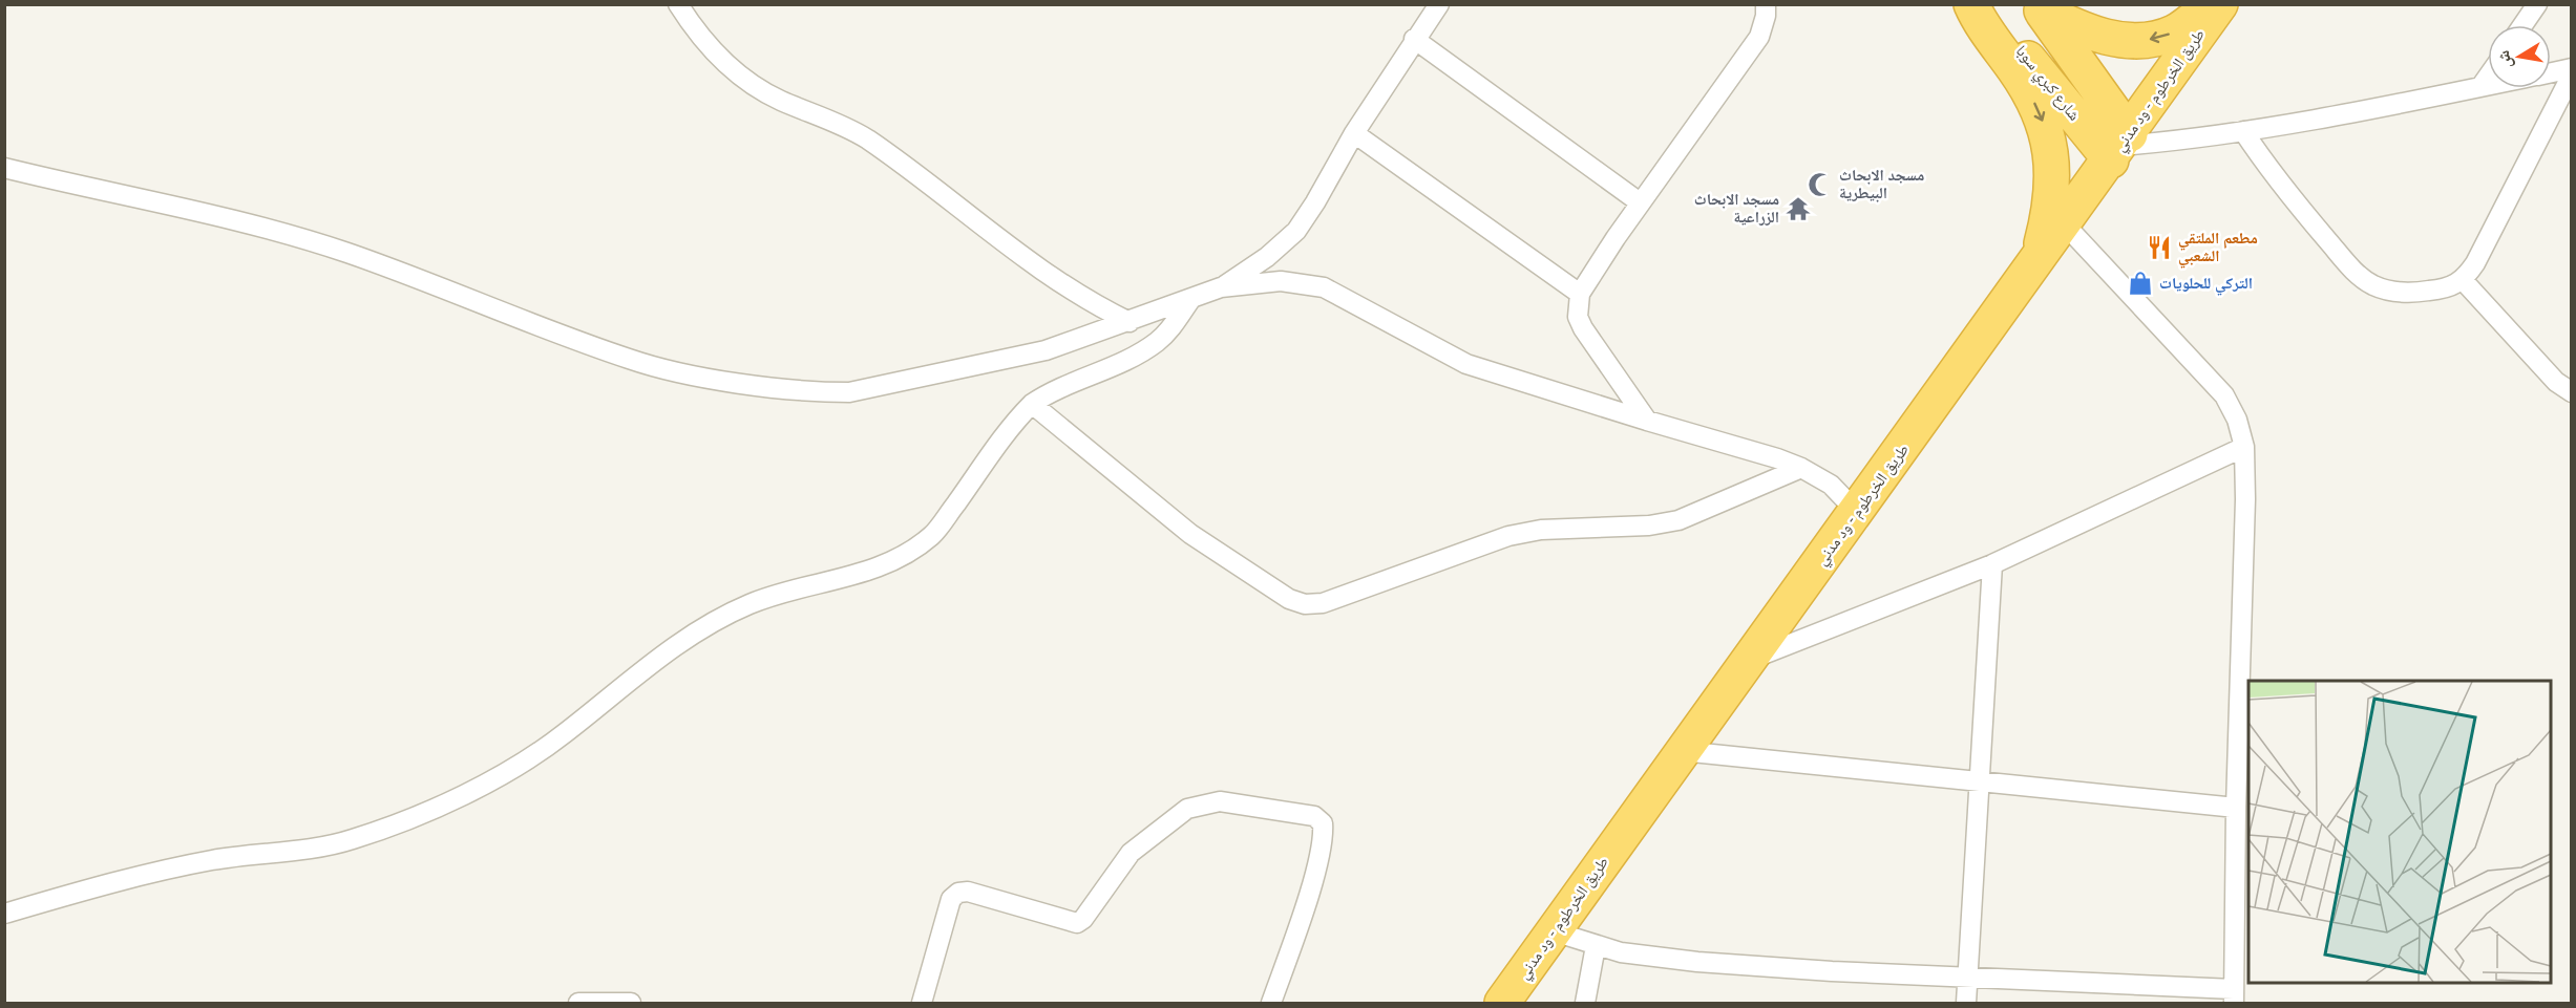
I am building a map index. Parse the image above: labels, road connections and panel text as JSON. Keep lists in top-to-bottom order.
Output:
{
  "streets": {
    "highway": ["شارع كبري سوبا", "طريق الخرطوم - ود مدني"]
  },
  "crossings": [
    ["شارع كبري سوبا", "طريق الخرطوم - ود مدني"]
  ],
  "places": {
    "mosque": ["مسجد الابحاث البيطرية"],
    "temple": ["مسجد الابحاث الزراعية"],
    "restaurant": ["مطعم الملتقي الشعبي"],
    "shop": ["التركي للحلويات"]
  },
  "north": "left"
}
